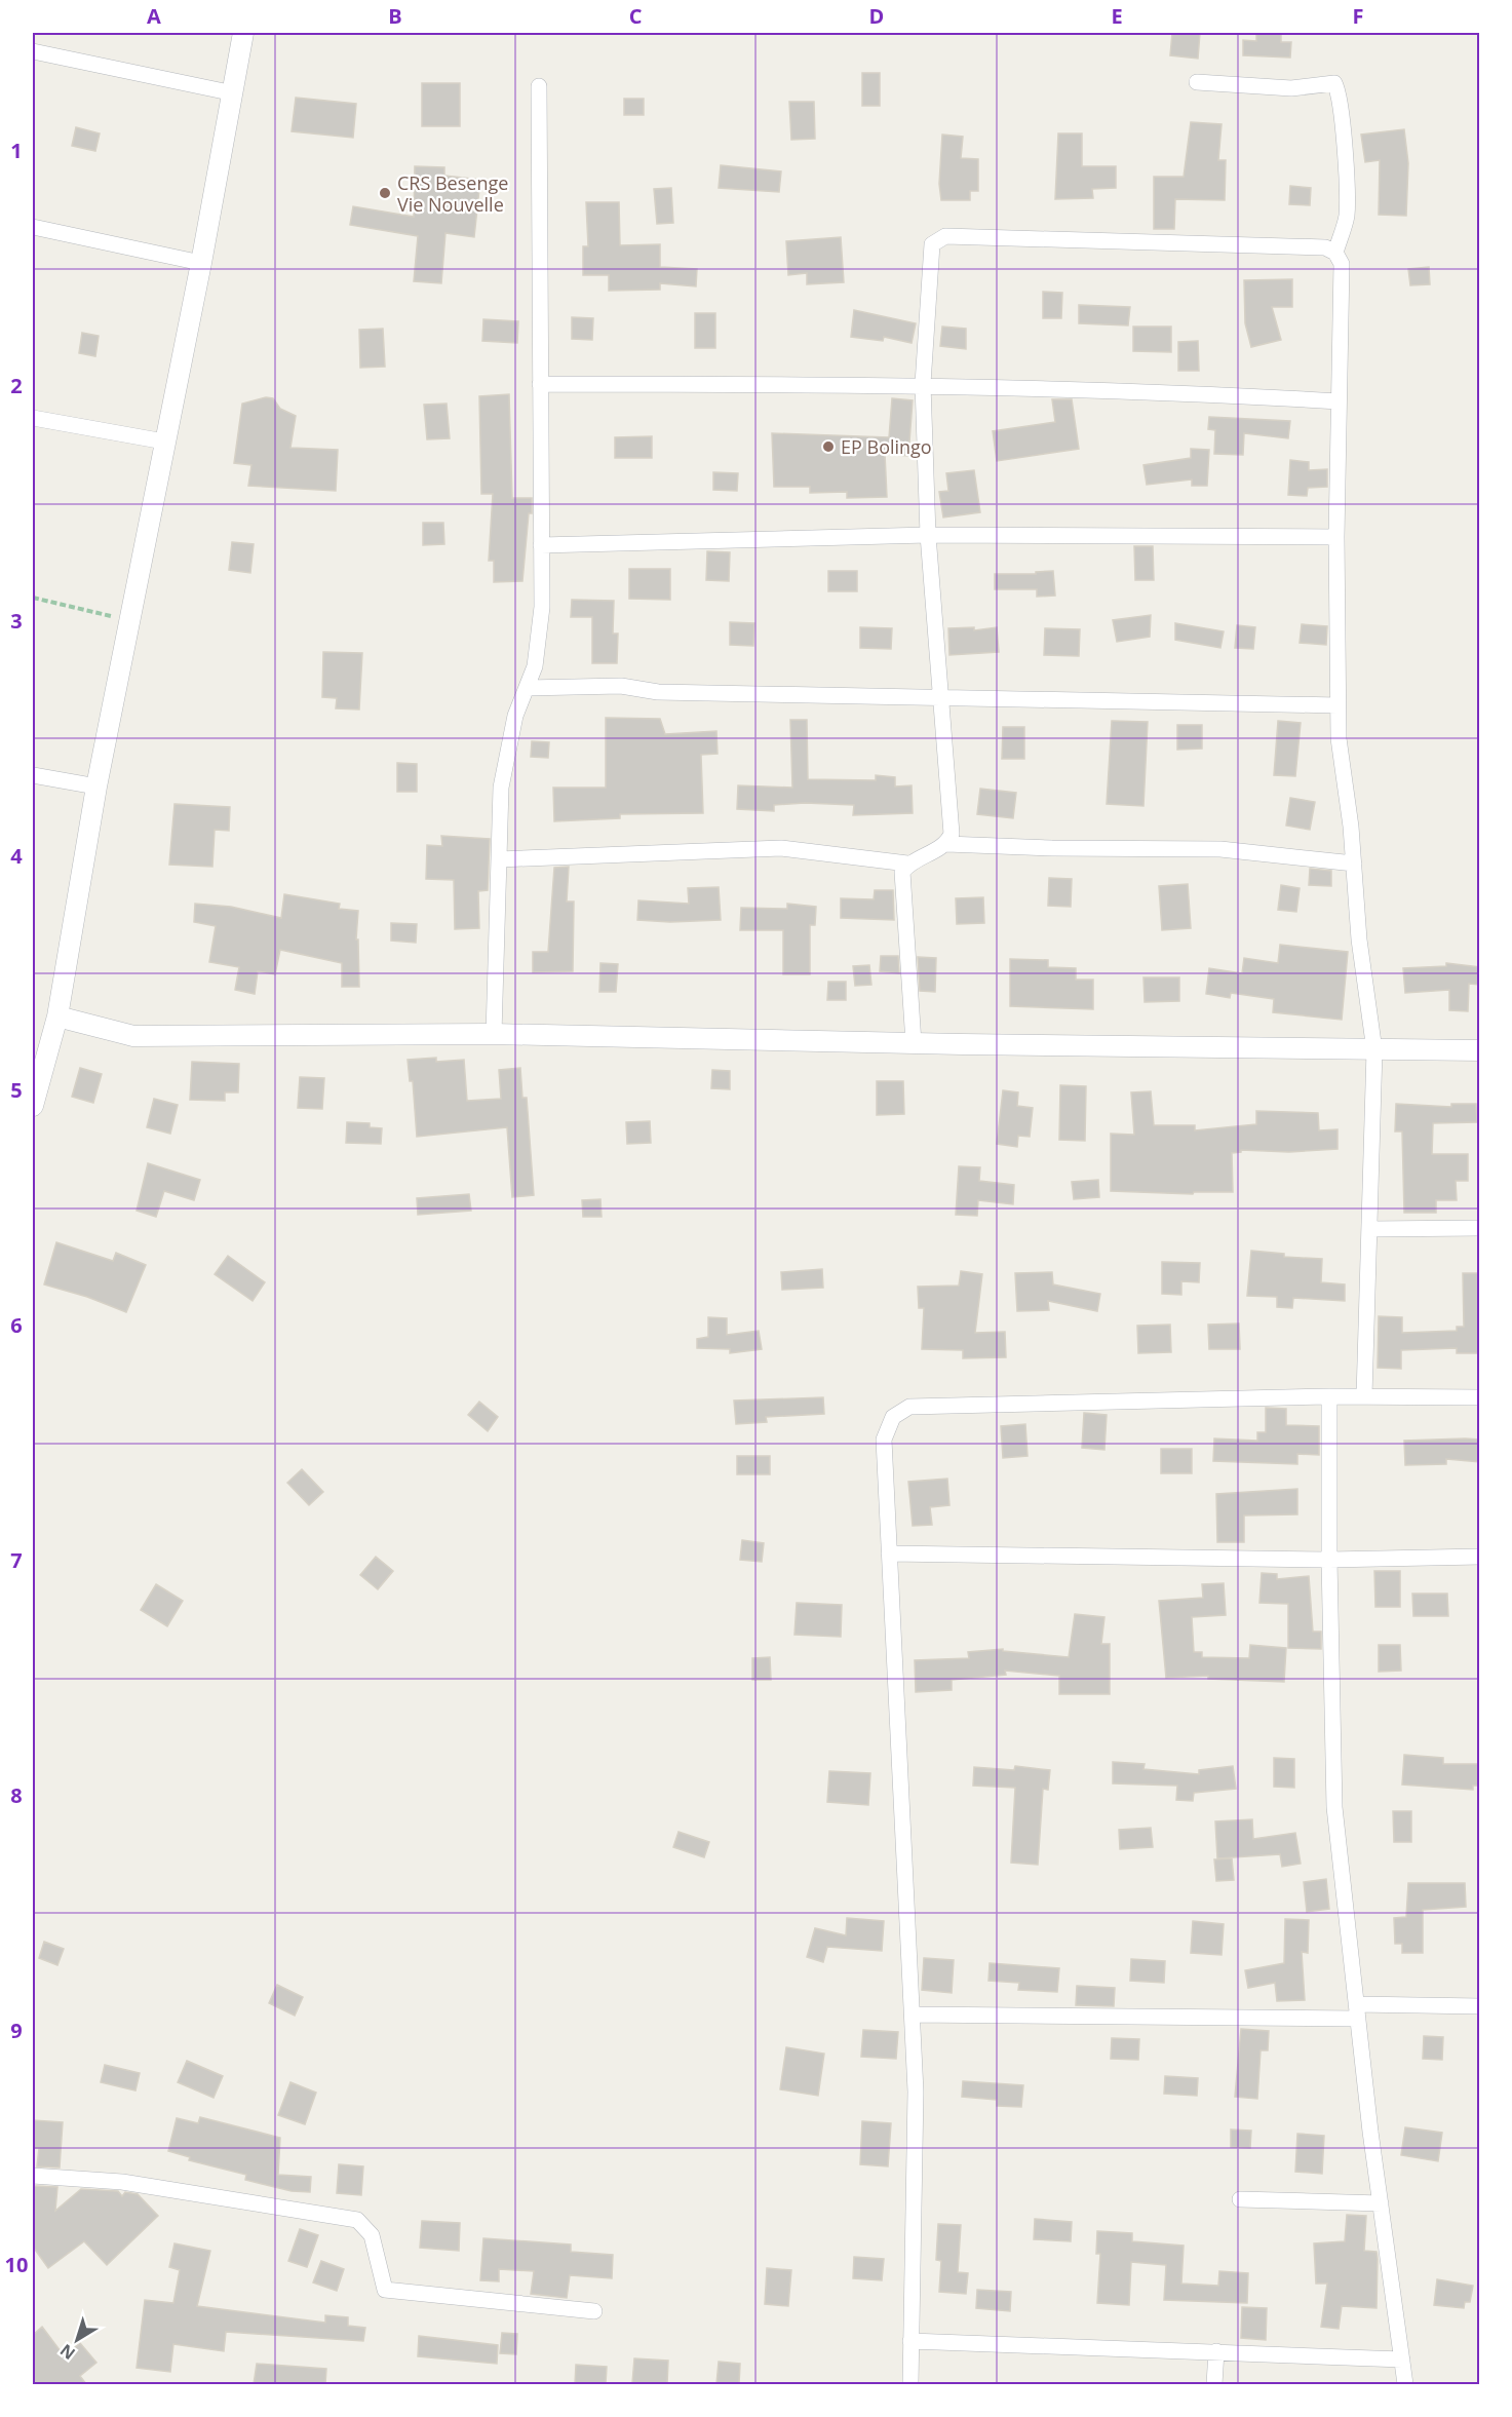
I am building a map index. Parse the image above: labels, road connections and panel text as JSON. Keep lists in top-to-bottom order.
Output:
{
  "places": ["CRS Besenge Vie Nouvelle", "EP Bolingo"],
  "north": "bottom left",
  "grid": {
    "columns": [
      "A",
      "B",
      "C",
      "D",
      "E",
      "F"
    ],
    "rows": [
      "1",
      "2",
      "3",
      "4",
      "5",
      "6",
      "7",
      "8",
      "9",
      "10"
    ]
  }
}
